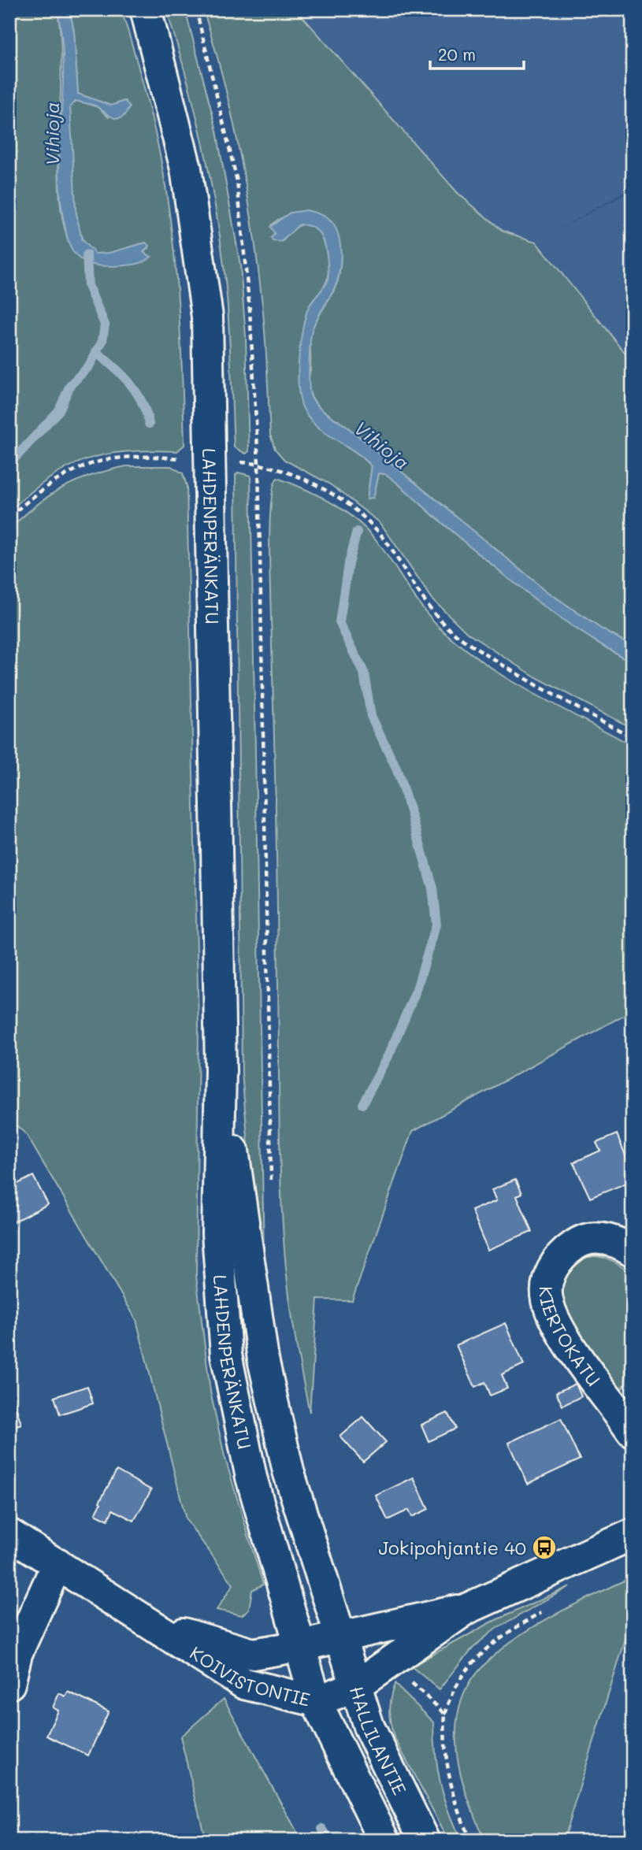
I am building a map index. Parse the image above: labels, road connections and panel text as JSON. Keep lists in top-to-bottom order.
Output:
{
  "streets": {
    "main road": [
      "LAHDENPERÄNKATU",
      "KIERTOKATU",
      "KOIVISTONTIE",
      "HALLILANTIE"
    ]
  },
  "crossings": [
    ["LAHDENPERÄNKATU", "KOIVISTONTIE"],
    ["LAHDENPERÄNKATU", "HALLILANTIE"],
    ["KOIVISTONTIE", "HALLILANTIE"]
  ],
  "water": ["Vihioja"],
  "places": {
    "bus stop": ["Jokipohjantie 40"]
  },
  "scale_bar": "20 m"
}
